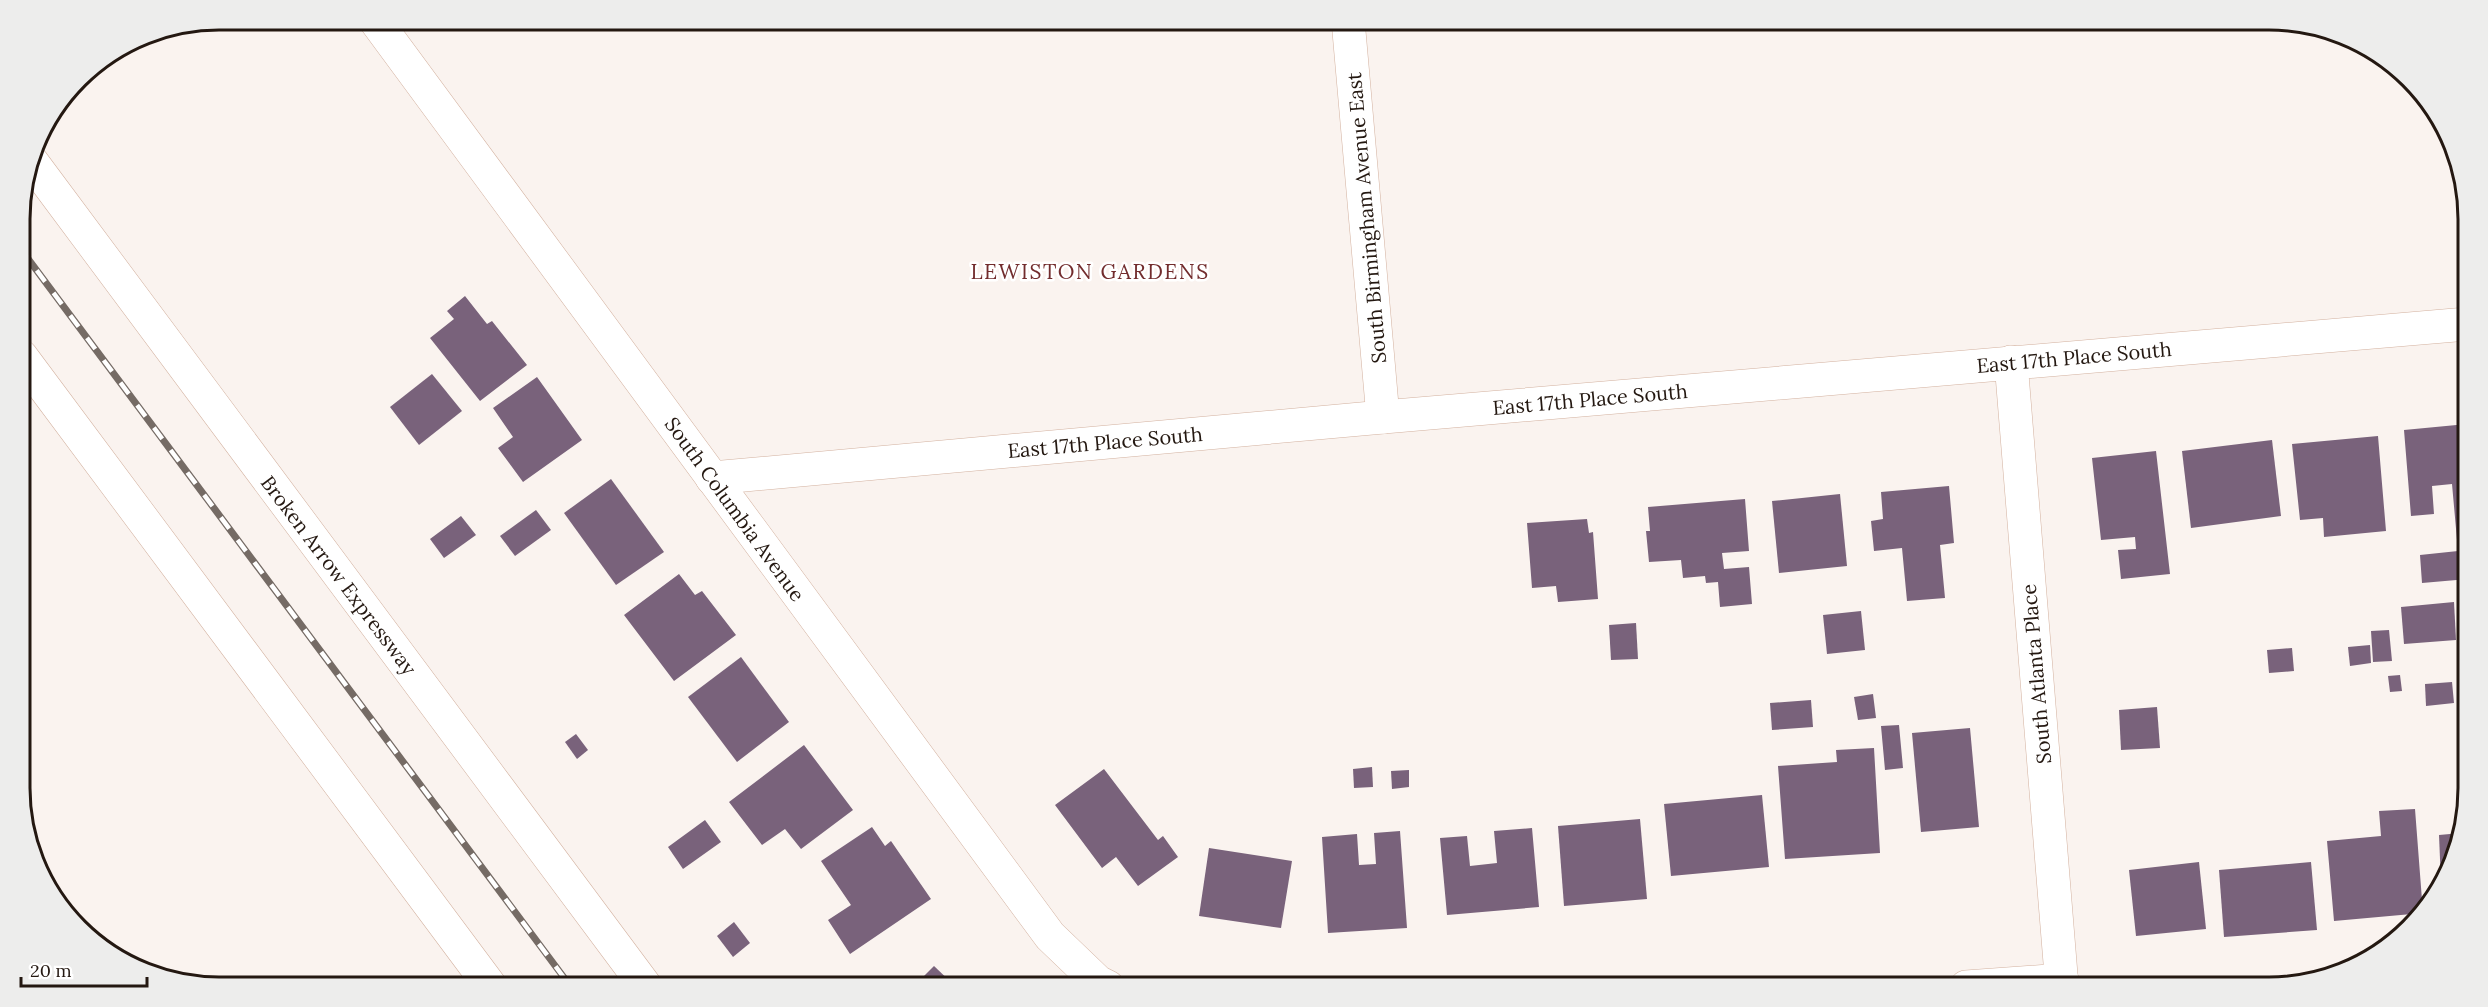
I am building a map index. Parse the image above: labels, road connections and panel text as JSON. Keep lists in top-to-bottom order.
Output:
{
  "streets": {
    "main road": [
      "South Birmingham Avenue East",
      "East 17th Place South",
      "South Columbia Avenue",
      "Broken Arrow Expressway",
      "South Atlanta Place"
    ]
  },
  "crossings": [
    ["South Birmingham Avenue East", "East 17th Place South"],
    ["East 17th Place South", "South Columbia Avenue"],
    ["East 17th Place South", "South Atlanta Place"]
  ],
  "districts": ["LEWISTON GARDENS"],
  "scale_bar": "20 m"
}
